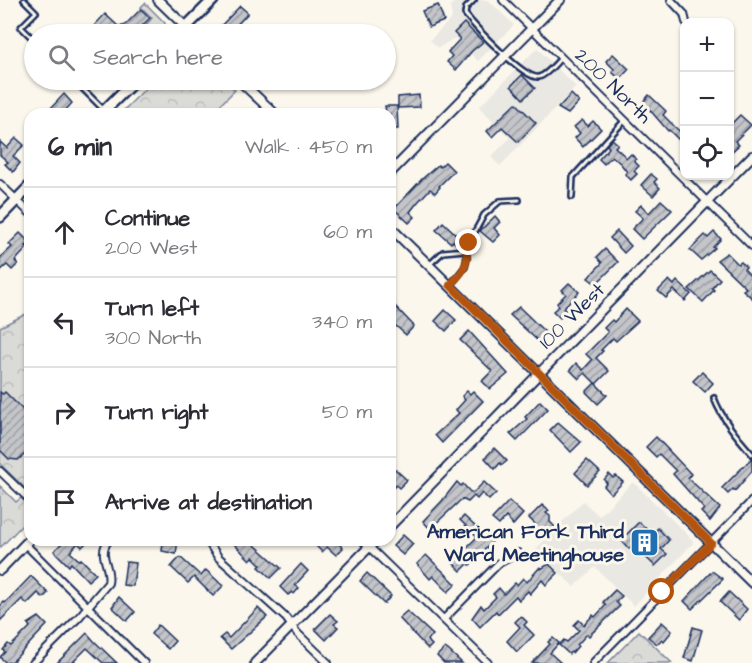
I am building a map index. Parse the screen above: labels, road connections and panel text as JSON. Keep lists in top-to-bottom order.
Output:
{
  "streets": {
    "street": ["200 North", "100 West"]
  },
  "crossings": [
    ["200 North", "100 West"]
  ],
  "places": {
    "building": ["American Fork Third Ward Meetinghouse"]
  },
  "page": {
    "map_buttons": ["+", "−"],
    "search": "Search here",
    "heading": ["6 min", "Walk · 450 m"],
    "list": [
      ["Continue", "200 West", "60 m"],
      ["Turn left", "300 North", "340 m"],
      ["Turn right", "50 m"],
      "Arrive at destination"
    ]
  }
}
